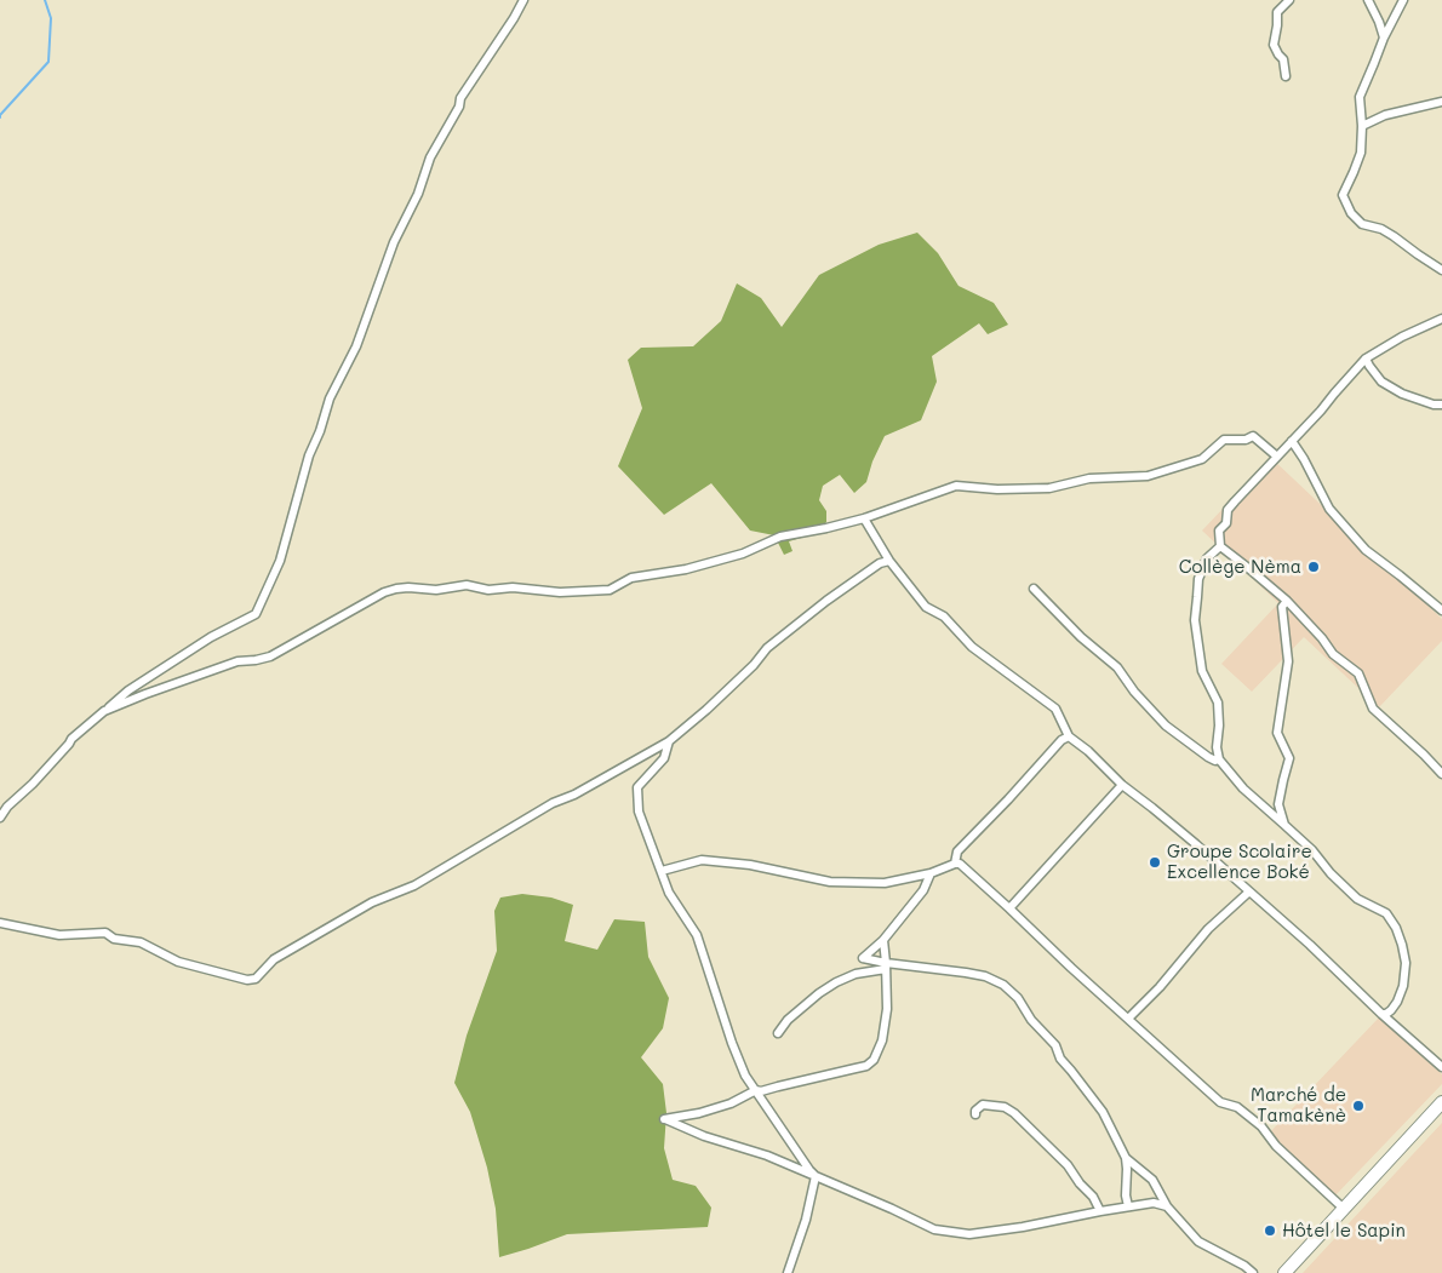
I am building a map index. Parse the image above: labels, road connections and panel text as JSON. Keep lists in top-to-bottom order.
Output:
{
  "places": [
    "Collège Nèma",
    "Groupe Scolaire Excellence Boké",
    "Marché de Tamakènè",
    "Hôtel le Sapin"
  ]
}
